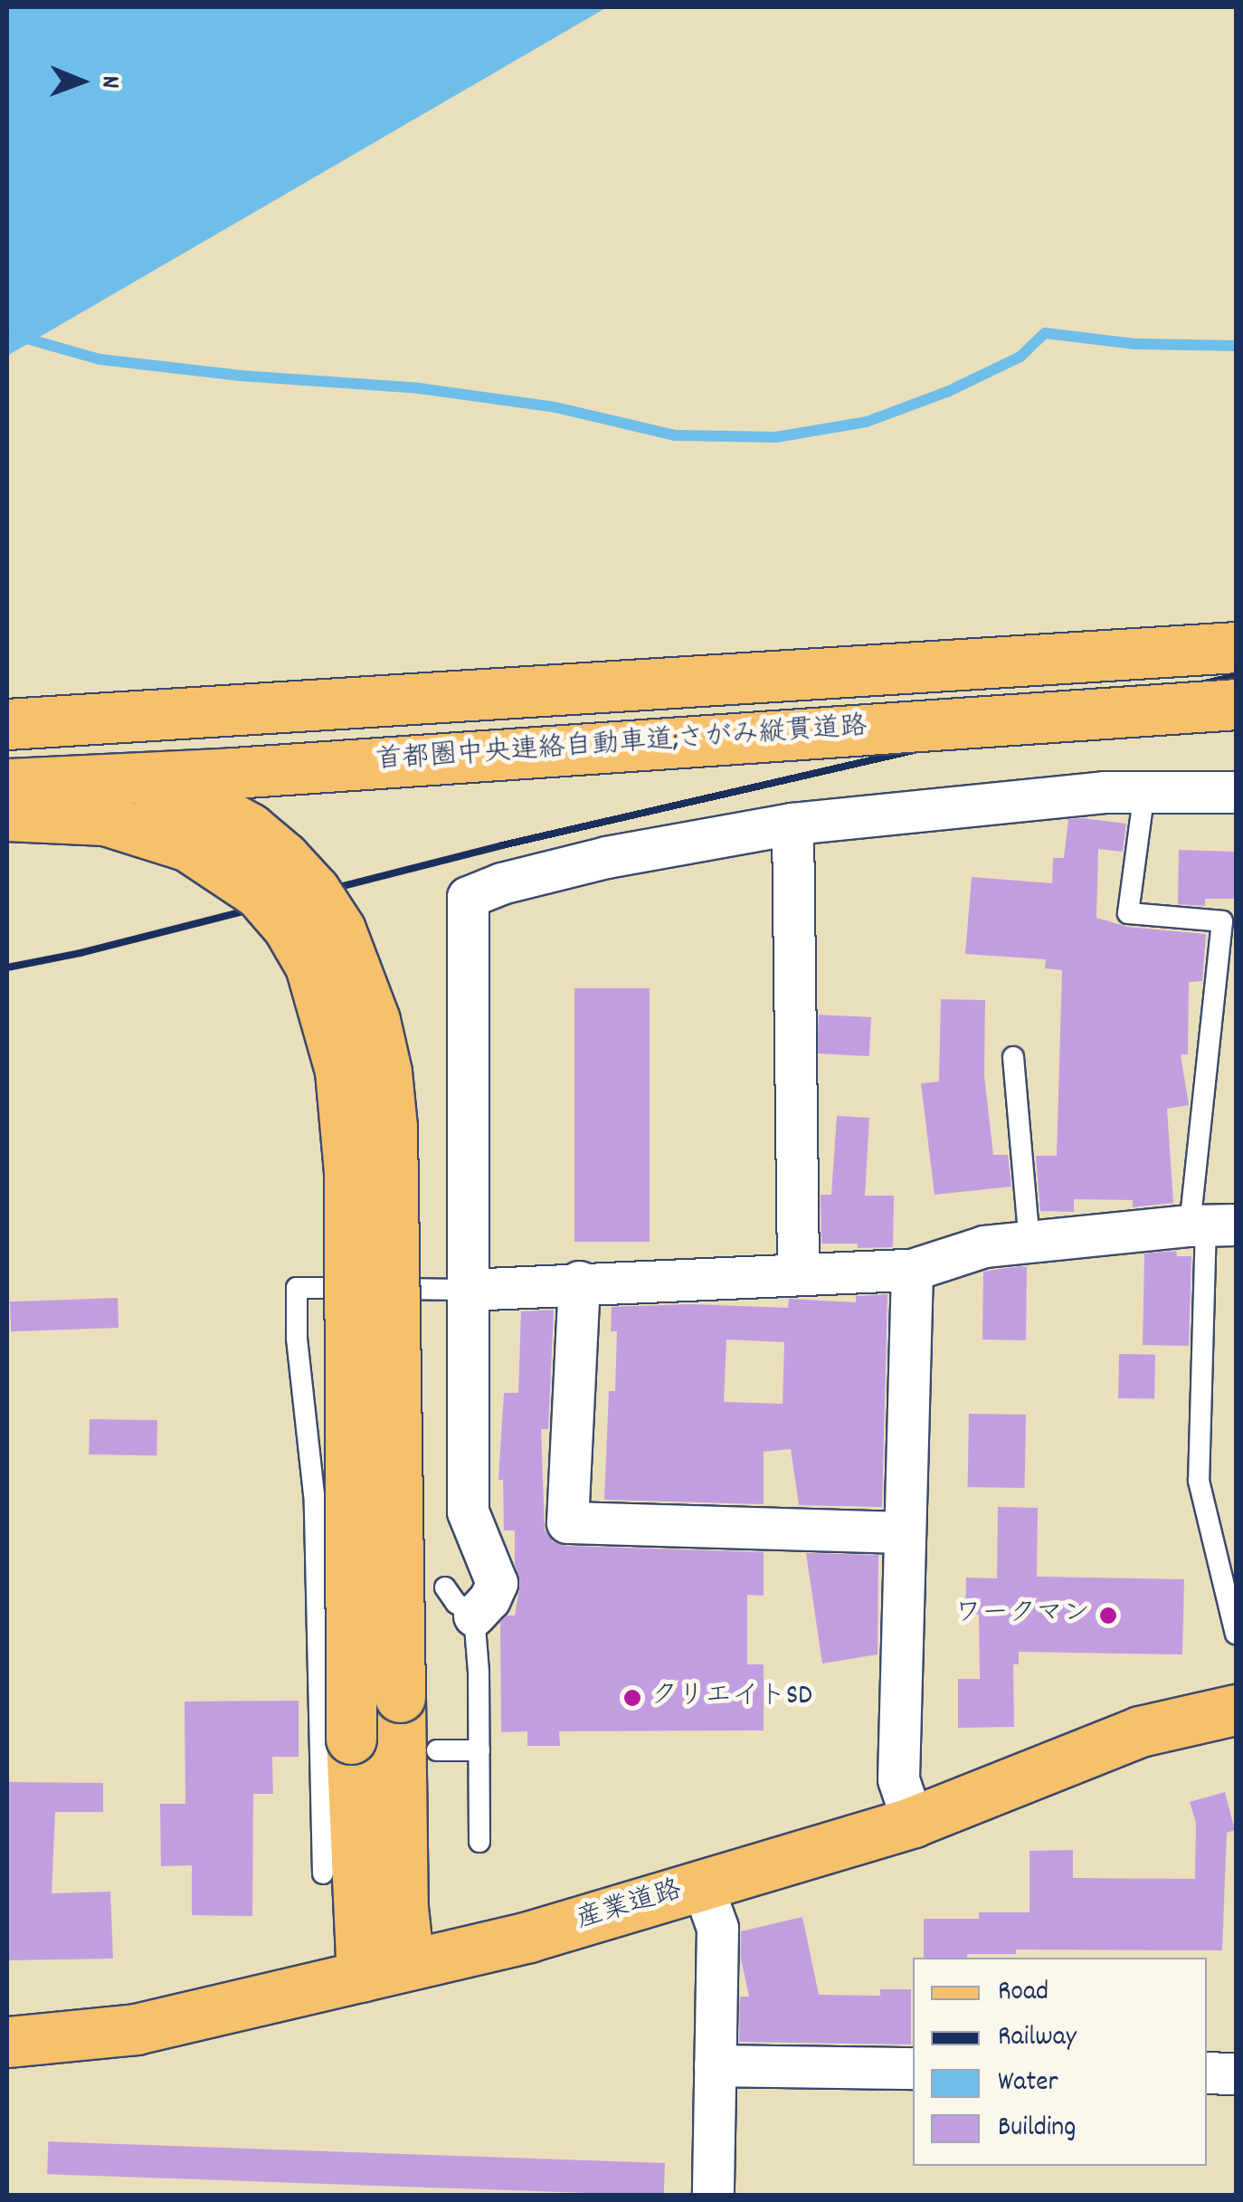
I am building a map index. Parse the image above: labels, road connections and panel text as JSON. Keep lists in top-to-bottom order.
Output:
{
  "streets": {
    "main road": ["首都圏中央連絡自動車道;さがみ縦貫道路", "産業道路"]
  },
  "places": ["ワークマン", "クリエイトSD"],
  "legend": [
    "Road",
    "Railway",
    "Water",
    "Building"
  ],
  "north": "right"
}
